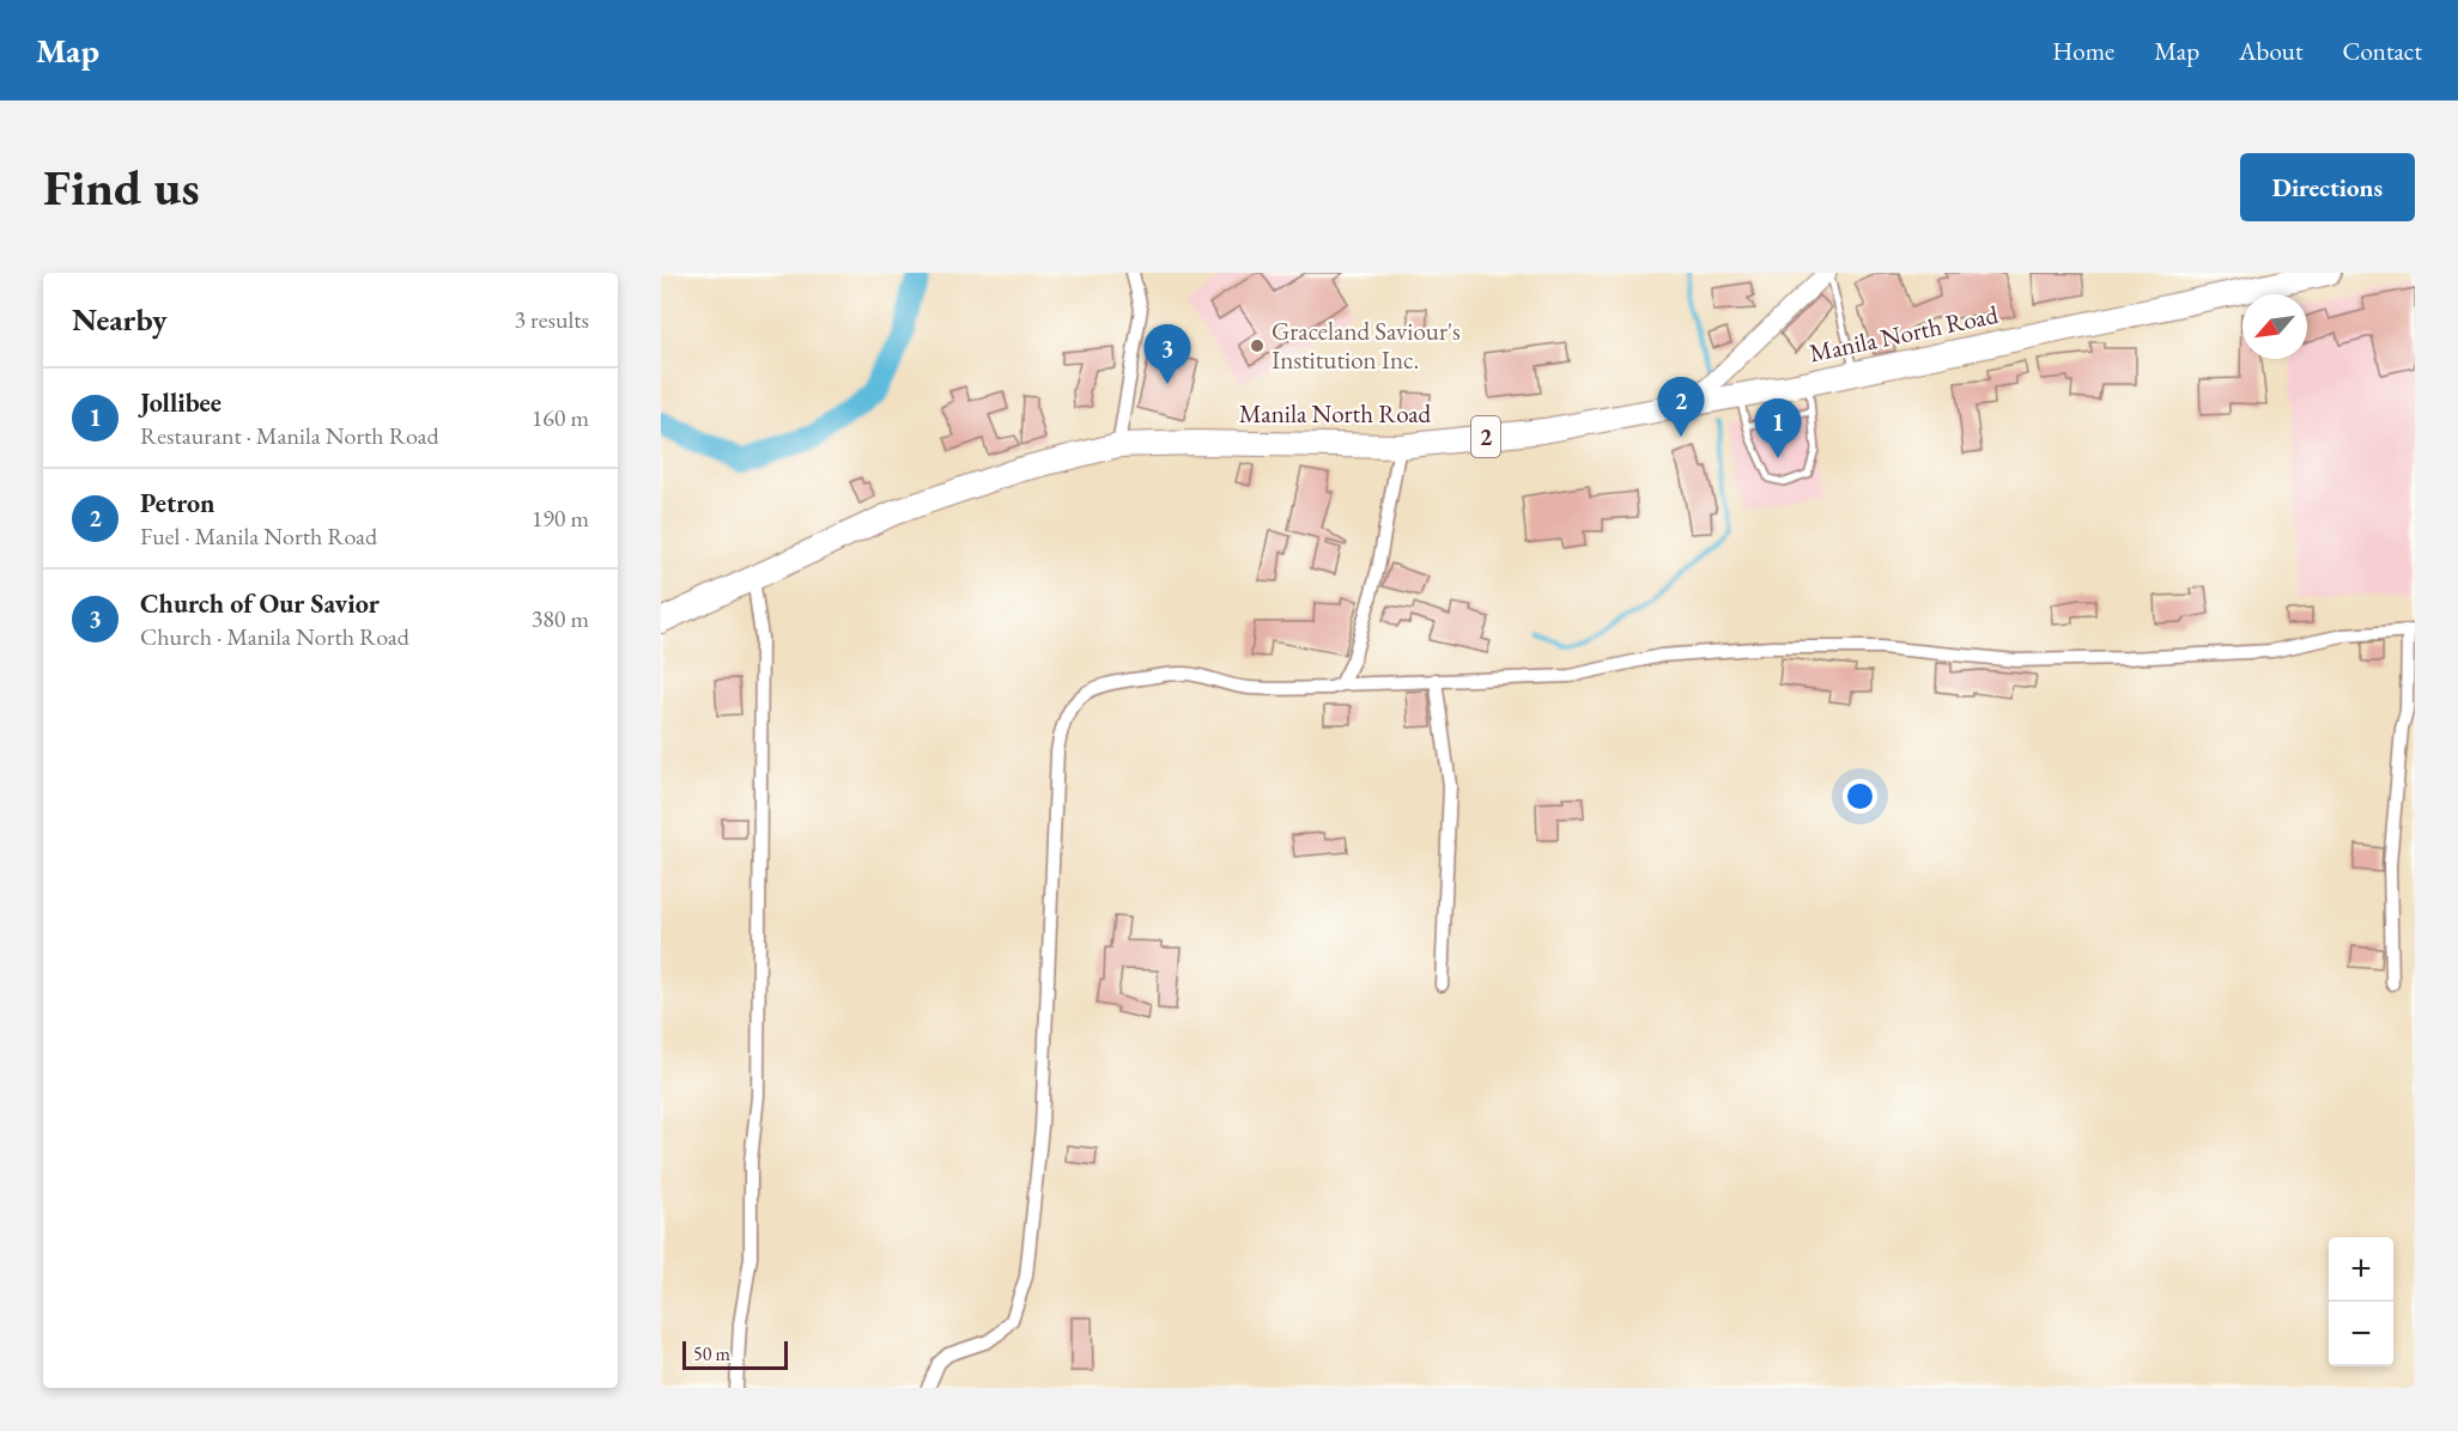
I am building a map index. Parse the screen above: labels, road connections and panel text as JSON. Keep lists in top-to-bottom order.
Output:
{
  "streets": {
    "highway": ["Manila North Road", "2"]
  },
  "places": ["Graceland Saviour's Institution Inc."],
  "scale_bar": "50 m",
  "north": "bottom left",
  "page": {
    "header": "Map",
    "nav": [
      "Home",
      "Map",
      "About",
      "Contact"
    ],
    "buttons": "Directions",
    "title": "Find us",
    "heading": ["Nearby", "3 results"],
    "pins": ["3", "2", "1"],
    "list": [
      {
        "mark": "1",
        "name": "Jollibee",
        "note": "Restaurant · Manila North Road",
        "value": "160 m"
      },
      {
        "mark": "2",
        "name": "Petron",
        "note": "Fuel · Manila North Road",
        "value": "190 m"
      },
      {
        "mark": "3",
        "name": "Church of Our Savior",
        "note": "Church · Manila North Road",
        "value": "380 m"
      }
    ],
    "map_buttons": ["+", "−"],
    "scale": "50 m"
  }
}
